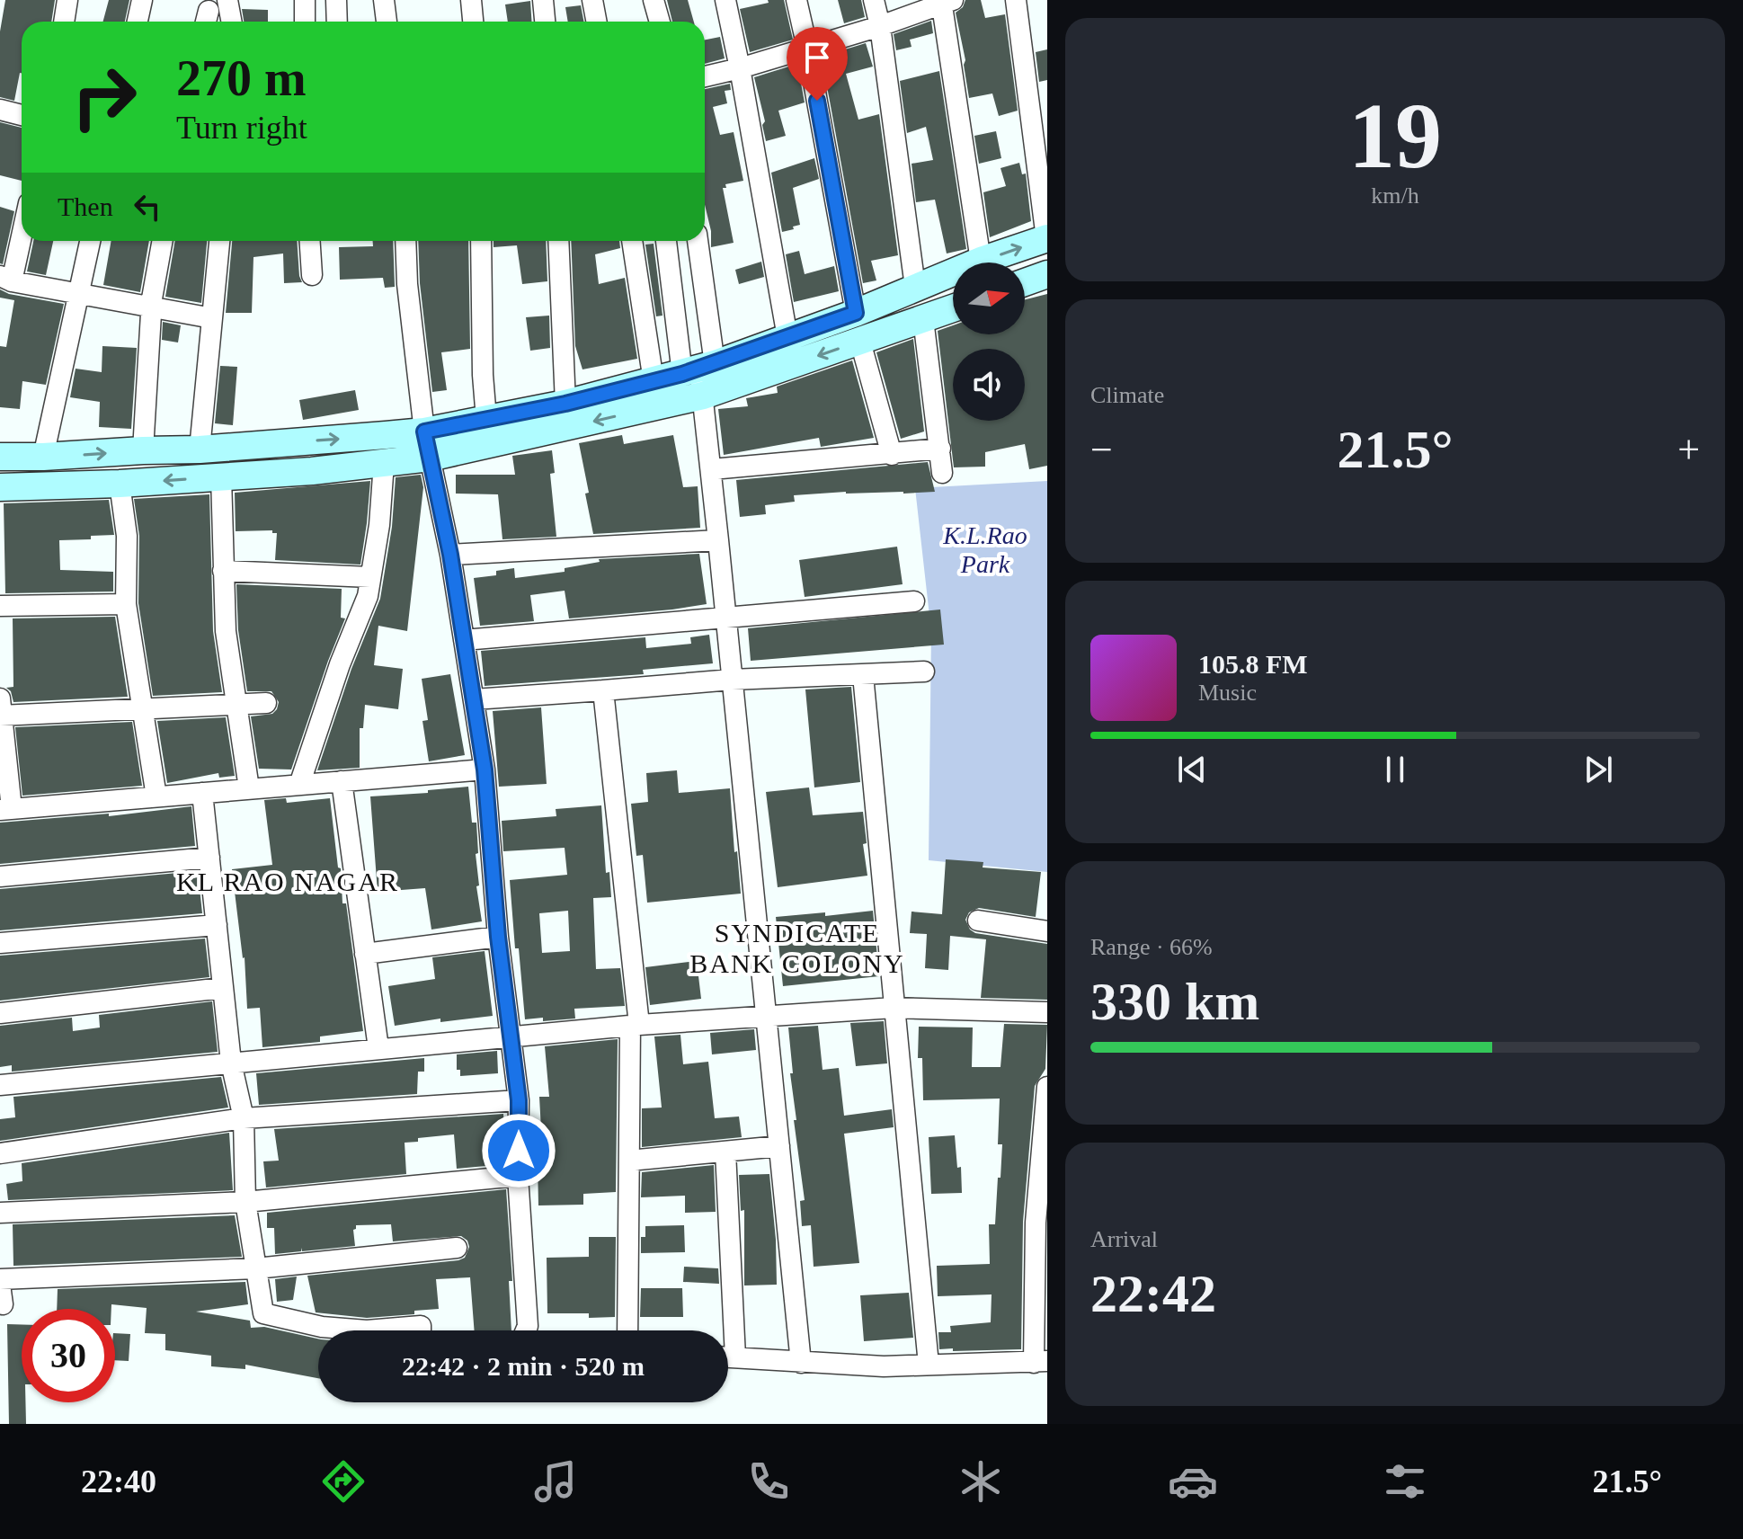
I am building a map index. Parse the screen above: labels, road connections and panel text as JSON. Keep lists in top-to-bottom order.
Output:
{
  "districts": ["KL RAO NAGAR", "SYNDICATE BANK COLONY"],
  "parks": ["K.L.Rao Park"],
  "north": "right",
  "page": {
    "tile": [
      ["19", "km/h"],
      "Climate",
      ["Range · 66%", "330 km"],
      ["Arrival", "22:42"]
    ],
    "turn": ["270 m", "Turn right"],
    "then": "Then",
    "heat": ["−", "21.5°", "+"],
    "song": ["105.8 FM", "Music"],
    "limit": "30",
    "trip": "22:42 · 2 min · 520 m",
    "tabs": ["22:40", "21.5°"]
  }
}
